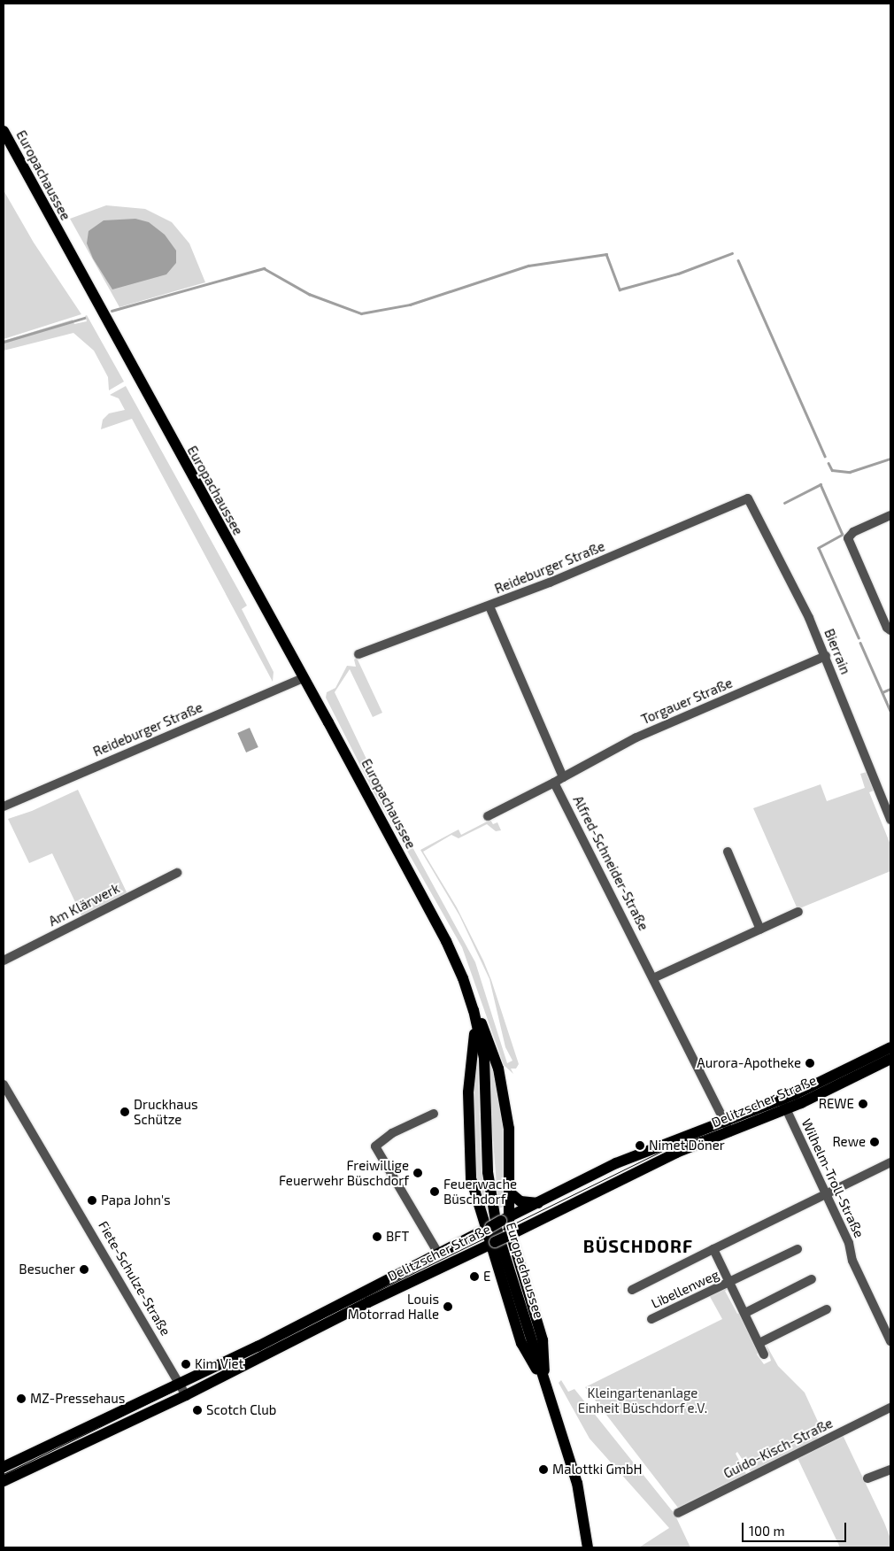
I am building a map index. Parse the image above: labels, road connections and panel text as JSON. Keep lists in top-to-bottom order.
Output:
{
  "streets": {
    "main road": ["Europachaussee", "Delitzscher Straße"],
    "street": [
      "Reideburger Straße",
      "Bierrain",
      "Torgauer Straße",
      "Alfred-Schneider-Straße",
      "Am Klärwerk",
      "Wilhelm-Troll-Straße",
      "Fiete-Schulze-Straße",
      "Libellenweg",
      "Guido-Kisch-Straße"
    ]
  },
  "crossings": [
    ["Europachaussee", "Reideburger Straße"],
    ["Reideburger Straße", "Bierrain"],
    ["Bierrain", "Torgauer Straße"],
    ["Alfred-Schneider-Straße", "Delitzscher Straße"],
    ["Delitzscher Straße", "Wilhelm-Troll-Straße"],
    ["Delitzscher Straße", "Fiete-Schulze-Straße"]
  ],
  "districts": ["BÜSCHDORF"],
  "parks": ["Kleingartenanlage Einheit Büschdorf e.V."],
  "places": [
    "Aurora-Apotheke",
    "REWE",
    "Druckhaus Schütze",
    "Rewe",
    "Nimet Döner",
    "Freiwillige Feuerwehr Büschdorf",
    "Feuerwache Büschdorf",
    "Papa John's",
    "BFT",
    "Besucher",
    "E",
    "Louis Motorrad Halle",
    "Kim Viet",
    "MZ-Pressehaus",
    "Scotch Club",
    "Malottki GmbH"
  ],
  "scale_bar": "100 m"
}
